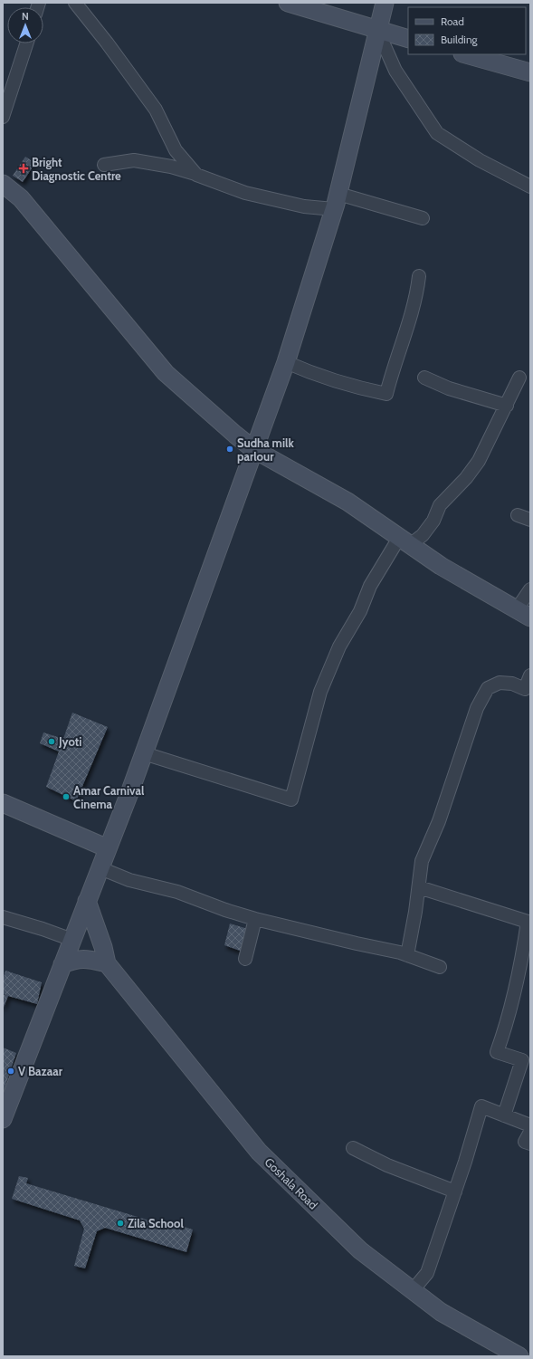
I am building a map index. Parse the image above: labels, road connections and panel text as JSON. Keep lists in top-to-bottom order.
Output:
{
  "streets": {
    "main road": ["Goshala Road"]
  },
  "places": {
    "health": ["Bright Diagnostic Centre"],
    "other": [
      "Sudha milk parlour",
      "Jyoti",
      "Amar Carnival Cinema",
      "V Bazaar",
      "Zila School"
    ]
  },
  "legend": ["Road", "Building"],
  "north": "top"
}
